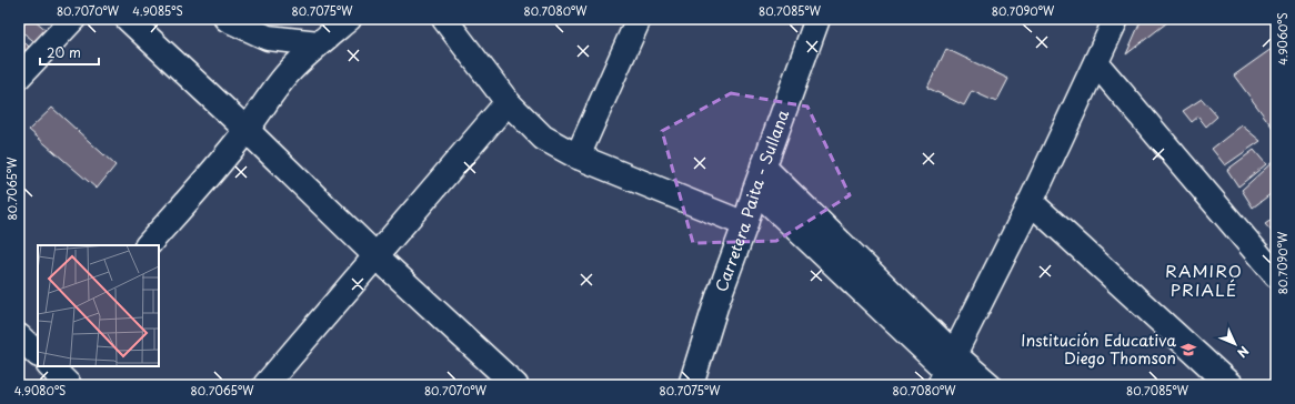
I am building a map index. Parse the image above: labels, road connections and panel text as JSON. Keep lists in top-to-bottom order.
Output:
{
  "streets": {
    "street": ["Carretera Paita - Sullana"]
  },
  "districts": ["RAMIRO PRIALÉ"],
  "places": {
    "school or university": ["Institución Educativa Diego Thomson"]
  },
  "scale_bar": "20 m",
  "north": "bottom right",
  "coordinates": [
    "80.7070°W",
    "4.9085°S",
    "80.7075°W",
    "80.7080°W",
    "80.7085°W",
    "80.7090°W",
    "4.9060°S",
    "80.7065°W",
    "4.9080°S"
  ]
}
